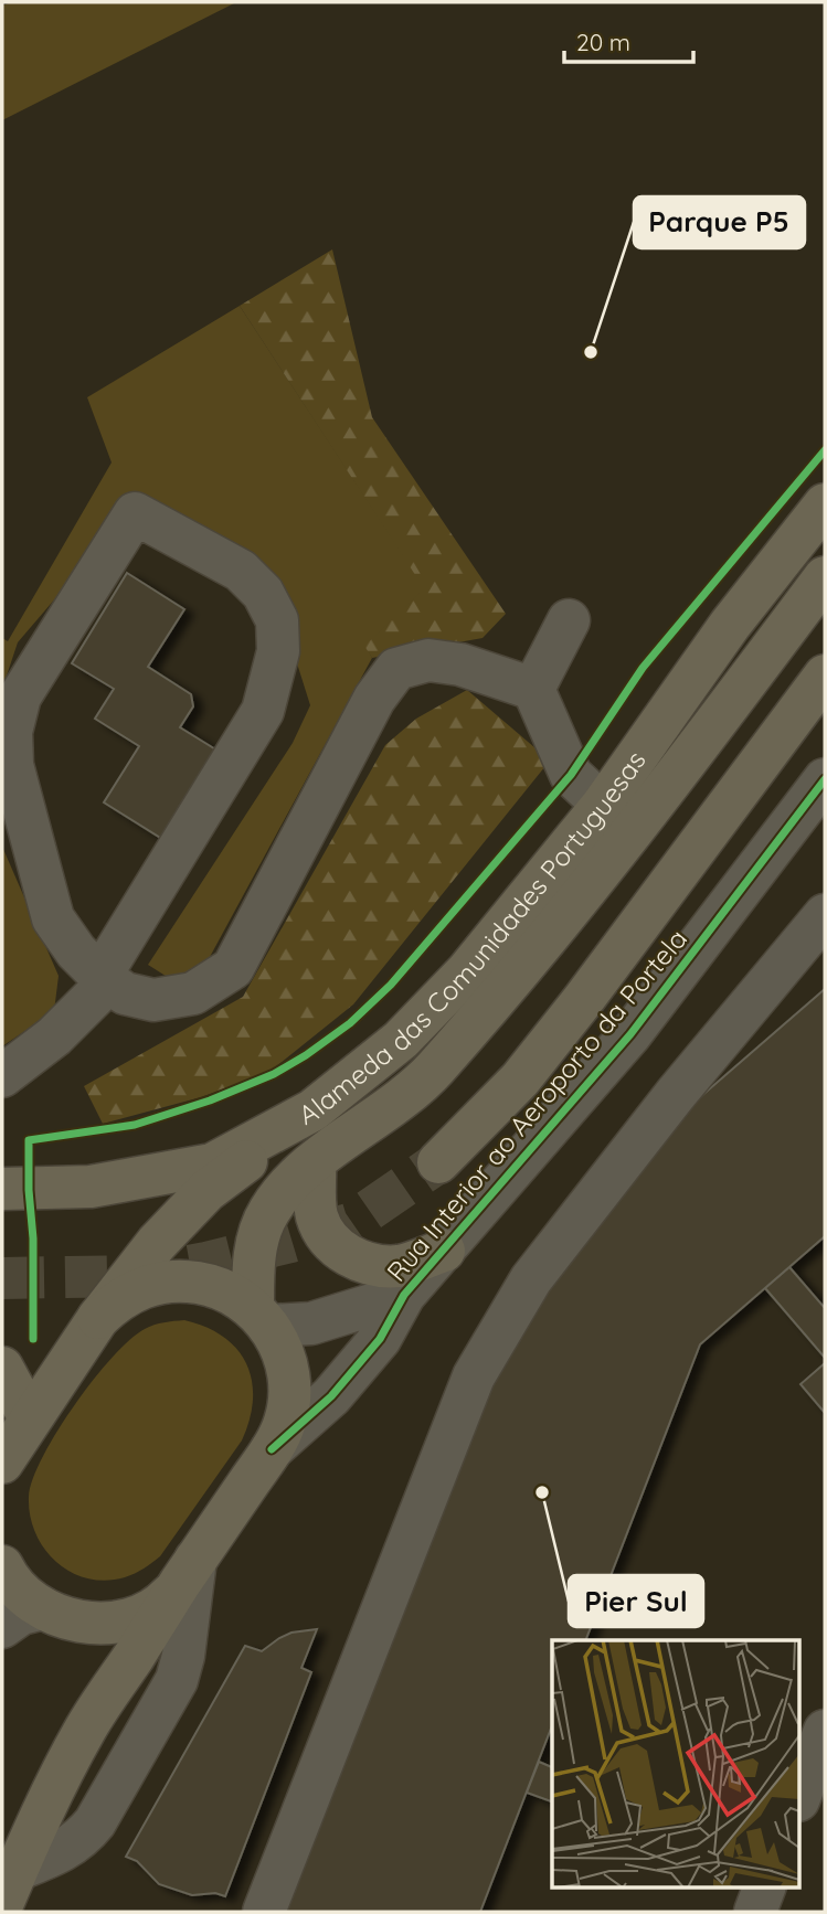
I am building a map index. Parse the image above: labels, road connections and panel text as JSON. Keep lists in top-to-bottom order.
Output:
{
  "streets": {
    "main road": ["Alameda das Comunidades Portuguesas", "Rua Interior ao Aeroporto da Portela"]
  },
  "places": ["Parque P5", "Pier Sul"],
  "scale_bar": "20 m"
}
